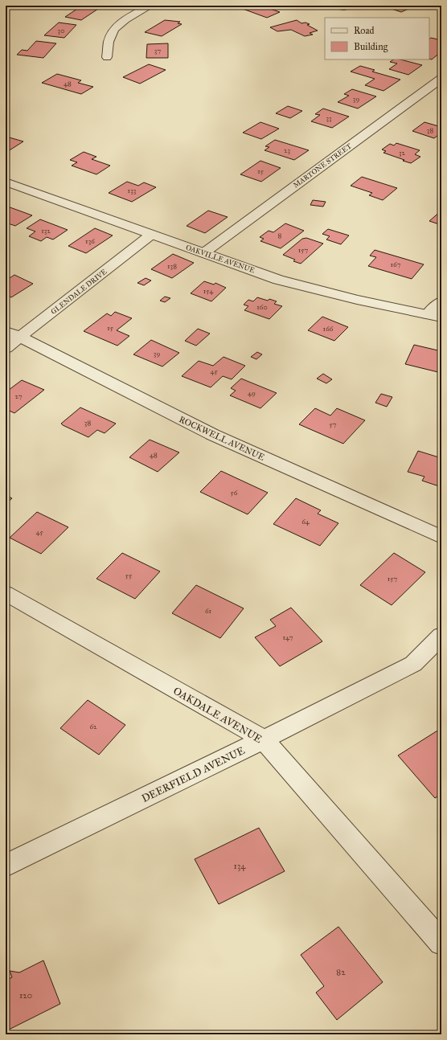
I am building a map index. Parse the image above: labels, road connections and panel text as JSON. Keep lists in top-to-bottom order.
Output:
{
  "streets": {
    "street": [
      "MARTONE STREET",
      "OAKVILLE AVENUE",
      "GLENDALE DRIVE",
      "ROCKWELL AVENUE",
      "OAKDALE AVENUE",
      "DEERFIELD AVENUE"
    ]
  },
  "crossings": [
    ["MARTONE STREET", "OAKVILLE AVENUE"],
    ["OAKVILLE AVENUE", "GLENDALE DRIVE"],
    ["GLENDALE DRIVE", "ROCKWELL AVENUE"],
    ["OAKDALE AVENUE", "DEERFIELD AVENUE"]
  ],
  "house_numbers": [
    "30",
    "37",
    "48",
    "39",
    "33",
    "38",
    "23",
    "32",
    "15",
    "133",
    "132",
    "8",
    "136",
    "157",
    "167",
    "138",
    "154",
    "160",
    "15",
    "166",
    "39",
    "45",
    "49",
    "27",
    "38",
    "57",
    "48",
    "56",
    "64",
    "45",
    "55",
    "157",
    "61",
    "147",
    "62",
    "134",
    "82",
    "120"
  ],
  "legend": ["Road", "Building"]
}
